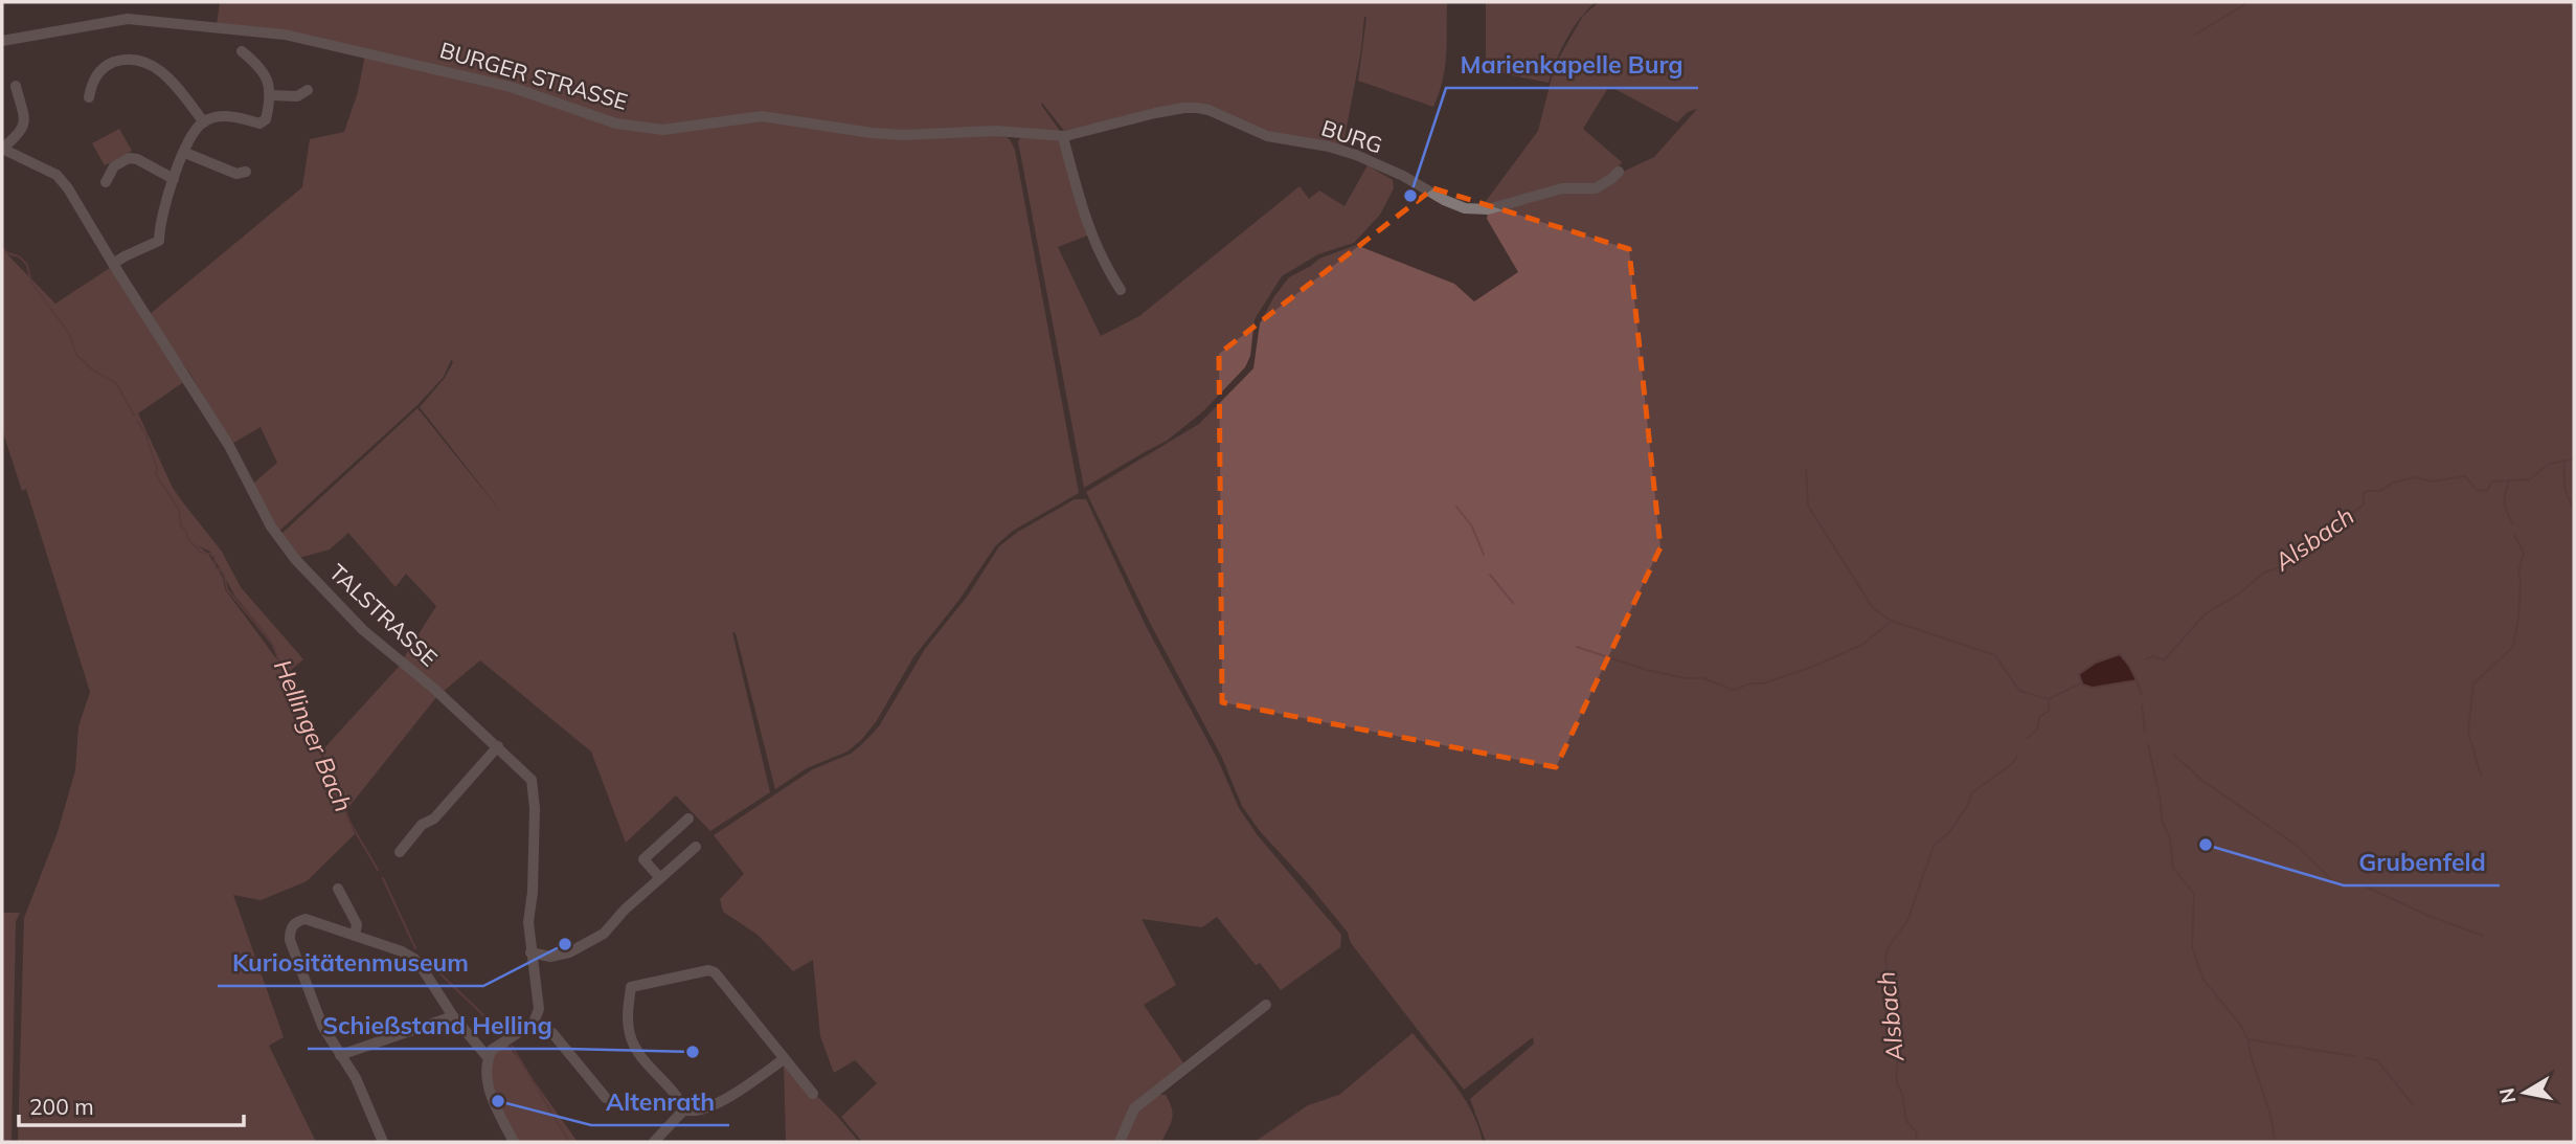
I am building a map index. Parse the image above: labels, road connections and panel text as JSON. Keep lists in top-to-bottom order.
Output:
{
  "streets": {
    "street": ["BURGER STRASSE", "BURG", "TALSTRASSE"]
  },
  "crossings": [
    ["BURGER STRASSE", "BURG"]
  ],
  "water": ["Alsbach", "Hellinger Bach"],
  "places": [
    "Marienkapelle Burg",
    "Grubenfeld",
    "Kuriositätenmuseum",
    "Schießstand Helling",
    "Altenrath"
  ],
  "scale_bar": "200 m",
  "north": "left"
}
